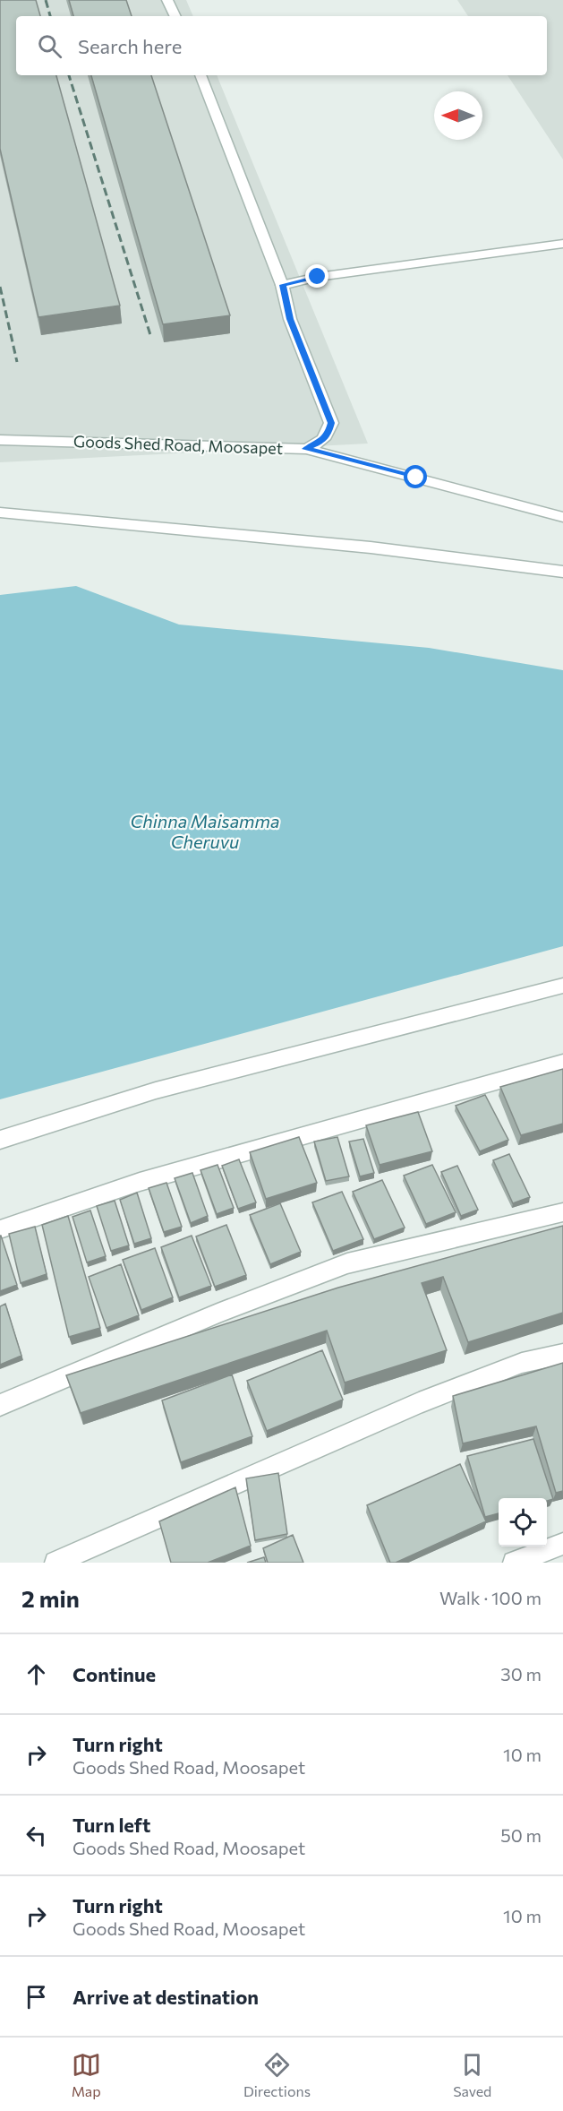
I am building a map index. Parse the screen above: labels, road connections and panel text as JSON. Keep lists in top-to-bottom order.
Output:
{
  "streets": {
    "street": ["Goods Shed Road, Moosapet"]
  },
  "water": ["Chinna Maisamma Cheruvu"],
  "north": "left",
  "page": {
    "search": "Search here",
    "heading": ["2 min", "Walk · 100 m"],
    "list": [
      ["Continue", "30 m"],
      ["Turn right", "Goods Shed Road, Moosapet", "10 m"],
      ["Turn left", "Goods Shed Road, Moosapet", "50 m"],
      ["Turn right", "Goods Shed Road, Moosapet", "10 m"],
      "Arrive at destination"
    ],
    "nav": ["Map", "Directions", "Saved"]
  }
}
